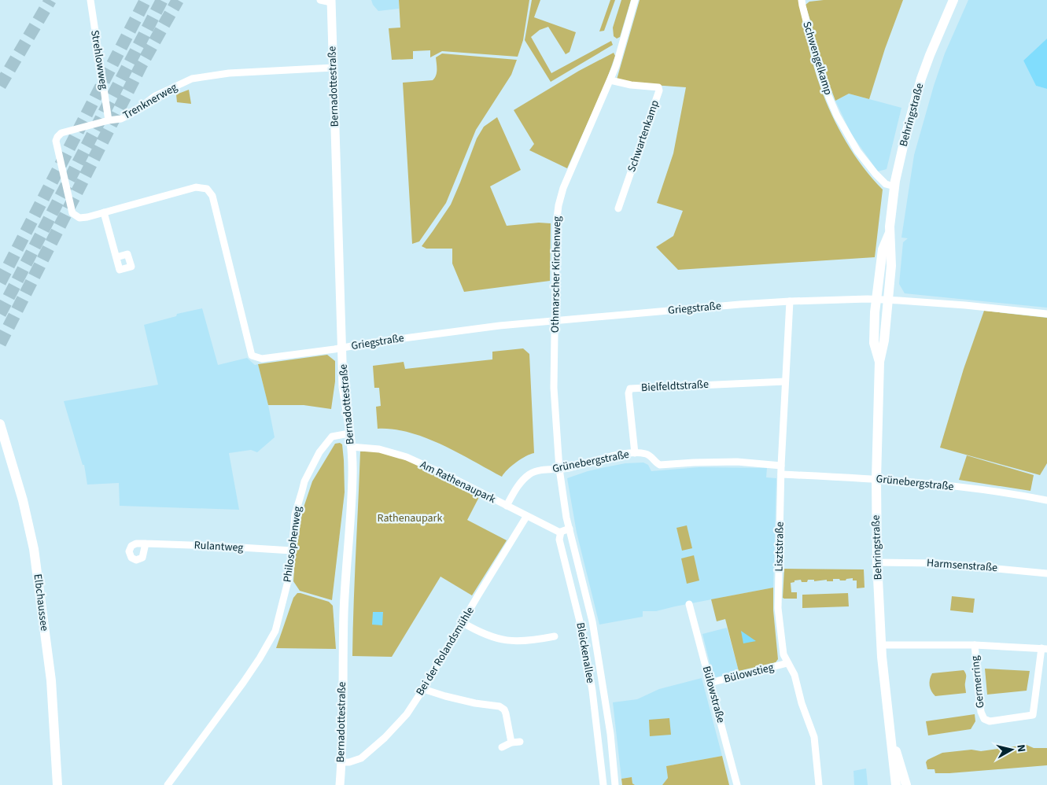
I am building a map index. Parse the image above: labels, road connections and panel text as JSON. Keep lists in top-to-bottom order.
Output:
{
  "streets": {
    "main road": ["Behringstraße", "Elbchaussee"],
    "street": [
      "Schwengelkamp",
      "Strehlowweg",
      "Bernadottestraße",
      "Trenknerweg",
      "Schwartenkamp",
      "Othmarscher Kirchenweg",
      "Griegstraße",
      "Bielfeldtstraße",
      "Grünebergstraße",
      "Am Rathenaupark",
      "Philosophenweg",
      "Rulantweg",
      "Lisztstraße",
      "Harmsenstraße",
      "Bei der Rolandsmühle",
      "Bleickenallee",
      "Bülowstieg",
      "Germerring",
      "Bülowstraße"
    ]
  },
  "crossings": [
    ["Schwengelkamp", "Behringstraße"],
    ["Strehlowweg", "Trenknerweg"],
    ["Bernadottestraße", "Trenknerweg"],
    ["Bernadottestraße", "Griegstraße"],
    ["Bernadottestraße", "Am Rathenaupark"],
    ["Bernadottestraße", "Philosophenweg"],
    ["Bernadottestraße", "Bei der Rolandsmühle"],
    ["Trenknerweg", "Griegstraße"],
    ["Behringstraße", "Griegstraße"],
    ["Behringstraße", "Grünebergstraße"],
    ["Behringstraße", "Harmsenstraße"],
    ["Schwartenkamp", "Othmarscher Kirchenweg"],
    ["Othmarscher Kirchenweg", "Griegstraße"],
    ["Othmarscher Kirchenweg", "Grünebergstraße"],
    ["Othmarscher Kirchenweg", "Bleickenallee"],
    ["Griegstraße", "Lisztstraße"],
    ["Bielfeldtstraße", "Grünebergstraße"],
    ["Bielfeldtstraße", "Lisztstraße"],
    ["Grünebergstraße", "Am Rathenaupark"],
    ["Grünebergstraße", "Lisztstraße"],
    ["Grünebergstraße", "Bleickenallee"],
    ["Am Rathenaupark", "Bei der Rolandsmühle"],
    ["Am Rathenaupark", "Bleickenallee"],
    ["Philosophenweg", "Rulantweg"],
    ["Lisztstraße", "Bülowstieg"],
    ["Bülowstieg", "Bülowstraße"]
  ],
  "parks": ["Rathenaupark"],
  "north": "right"
}
